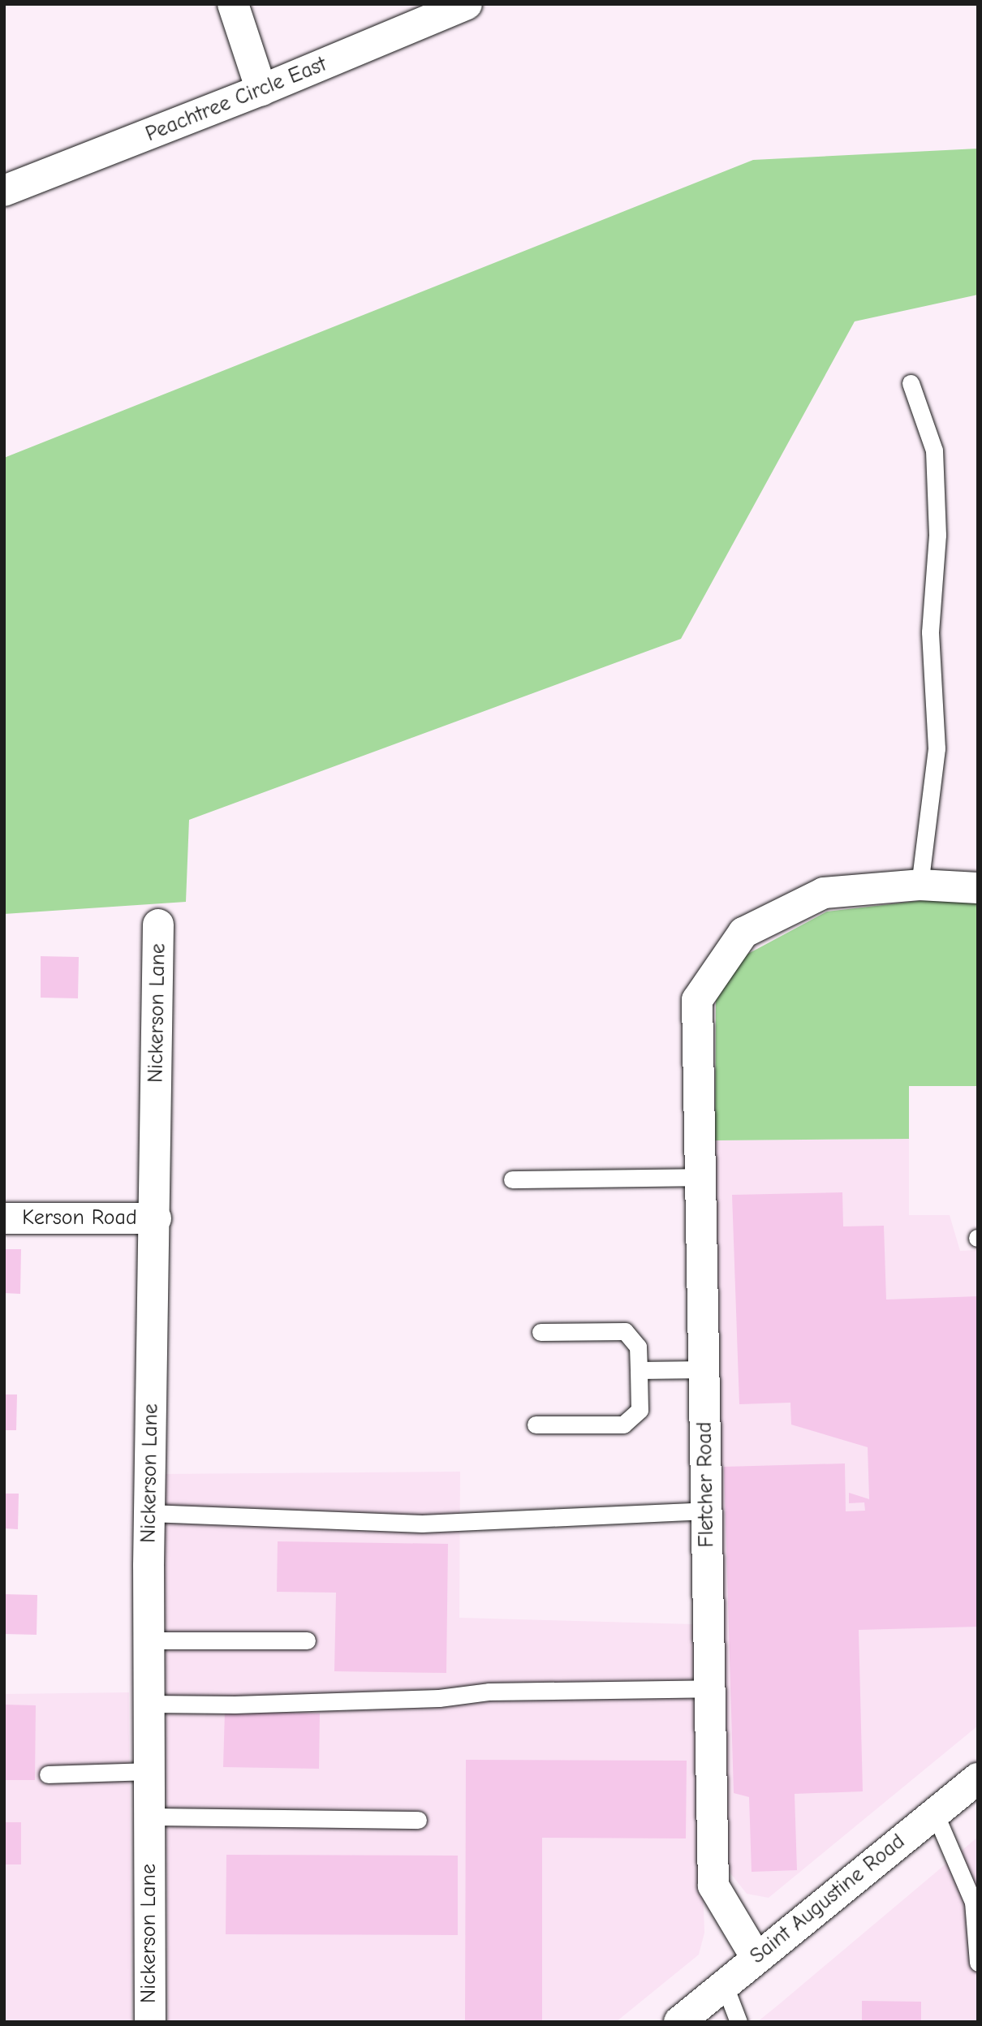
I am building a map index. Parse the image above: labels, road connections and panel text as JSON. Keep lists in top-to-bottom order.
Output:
{
  "streets": {
    "street": [
      "Peachtree Circle East",
      "Nickerson Lane",
      "Kerson Road",
      "Fletcher Road",
      "Saint Augustine Road"
    ]
  },
  "crossings": [
    ["Nickerson Lane", "Kerson Road"],
    ["Fletcher Road", "Saint Augustine Road"]
  ]
}
